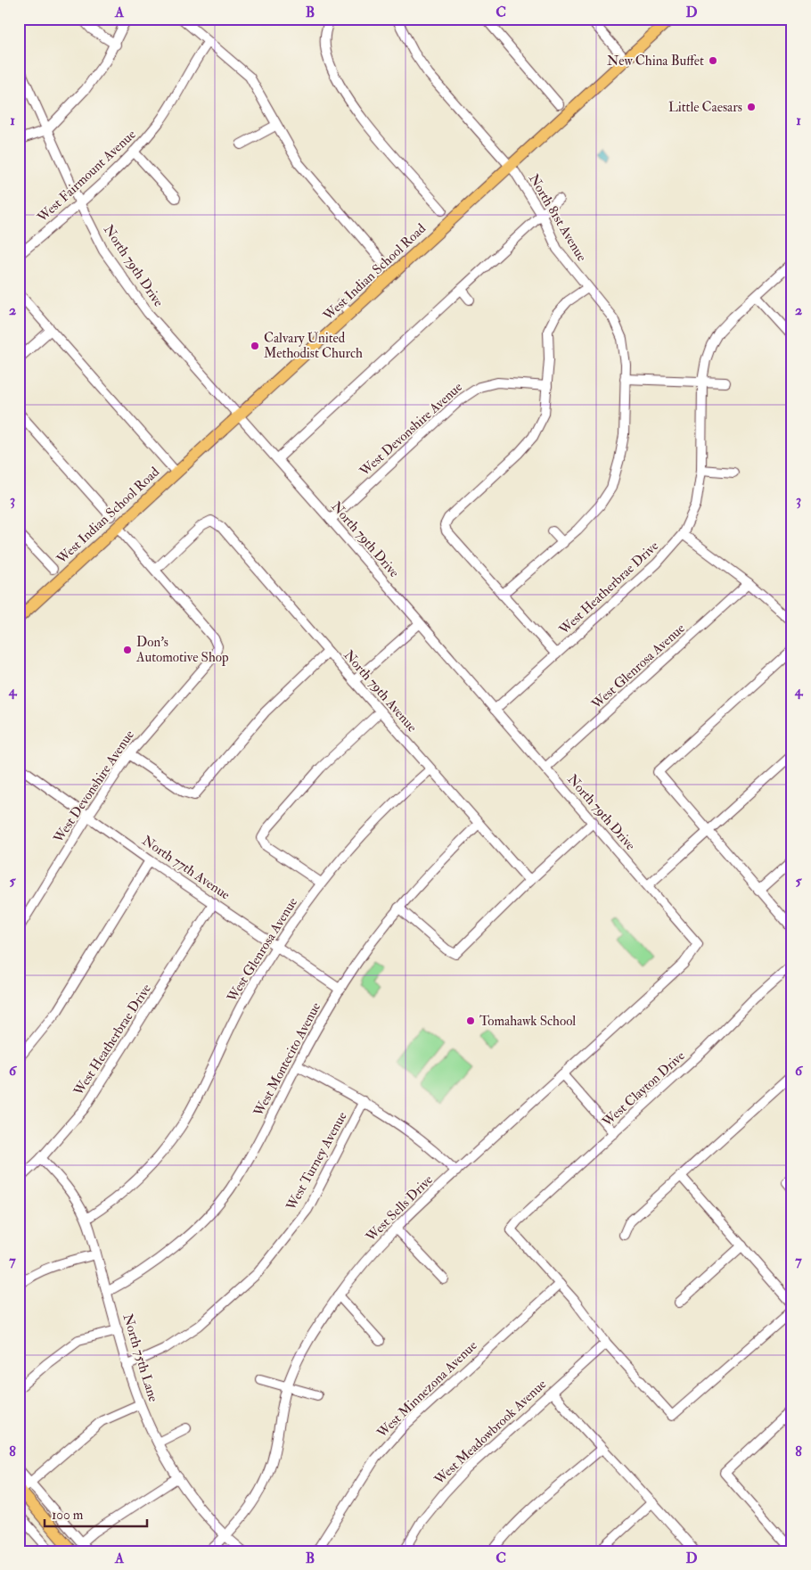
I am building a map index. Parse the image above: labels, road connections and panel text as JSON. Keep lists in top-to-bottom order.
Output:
{
  "streets": {
    "main road": ["West Indian School Road"],
    "street": [
      "West Fairmount Avenue",
      "North 81st Avenue",
      "North 79th Drive",
      "West Devonshire Avenue",
      "West Heatherbrae Drive",
      "West Glenrosa Avenue",
      "North 79th Avenue",
      "North 77th Avenue",
      "West Montecito Avenue",
      "West Clayton Drive",
      "West Turney Avenue",
      "West Sells Drive",
      "North 75th Lane",
      "West Minnezona Avenue",
      "West Meadowbrook Avenue"
    ]
  },
  "crossings": [
    ["West Fairmount Avenue", "North 79th Drive"],
    ["North 81st Avenue", "West Indian School Road"],
    ["North 79th Drive", "West Indian School Road"],
    ["North 79th Drive", "West Devonshire Avenue"],
    ["North 79th Drive", "West Heatherbrae Drive"],
    ["North 79th Drive", "West Glenrosa Avenue"],
    ["North 79th Drive", "West Sells Drive"],
    ["West Devonshire Avenue", "North 79th Avenue"],
    ["West Devonshire Avenue", "North 77th Avenue"],
    ["West Heatherbrae Drive", "North 77th Avenue"],
    ["West Heatherbrae Drive", "North 75th Lane"],
    ["West Glenrosa Avenue", "North 79th Avenue"],
    ["West Glenrosa Avenue", "North 77th Avenue"],
    ["West Glenrosa Avenue", "North 75th Lane"],
    ["North 79th Avenue", "West Montecito Avenue"],
    ["North 77th Avenue", "West Montecito Avenue"],
    ["West Montecito Avenue", "North 75th Lane"],
    ["West Clayton Drive", "West Minnezona Avenue"],
    ["West Turney Avenue", "North 75th Lane"],
    ["West Sells Drive", "North 75th Lane"]
  ],
  "places": [
    "New China Buffet",
    "Little Caesars",
    "Calvary United Methodist Church",
    "Don's Automotive Shop",
    "Tomahawk School"
  ],
  "scale_bar": "100 m",
  "grid": {
    "columns": [
      "A",
      "B",
      "C",
      "D"
    ],
    "rows": [
      "1",
      "2",
      "3",
      "4",
      "5",
      "6",
      "7",
      "8"
    ]
  }
}
